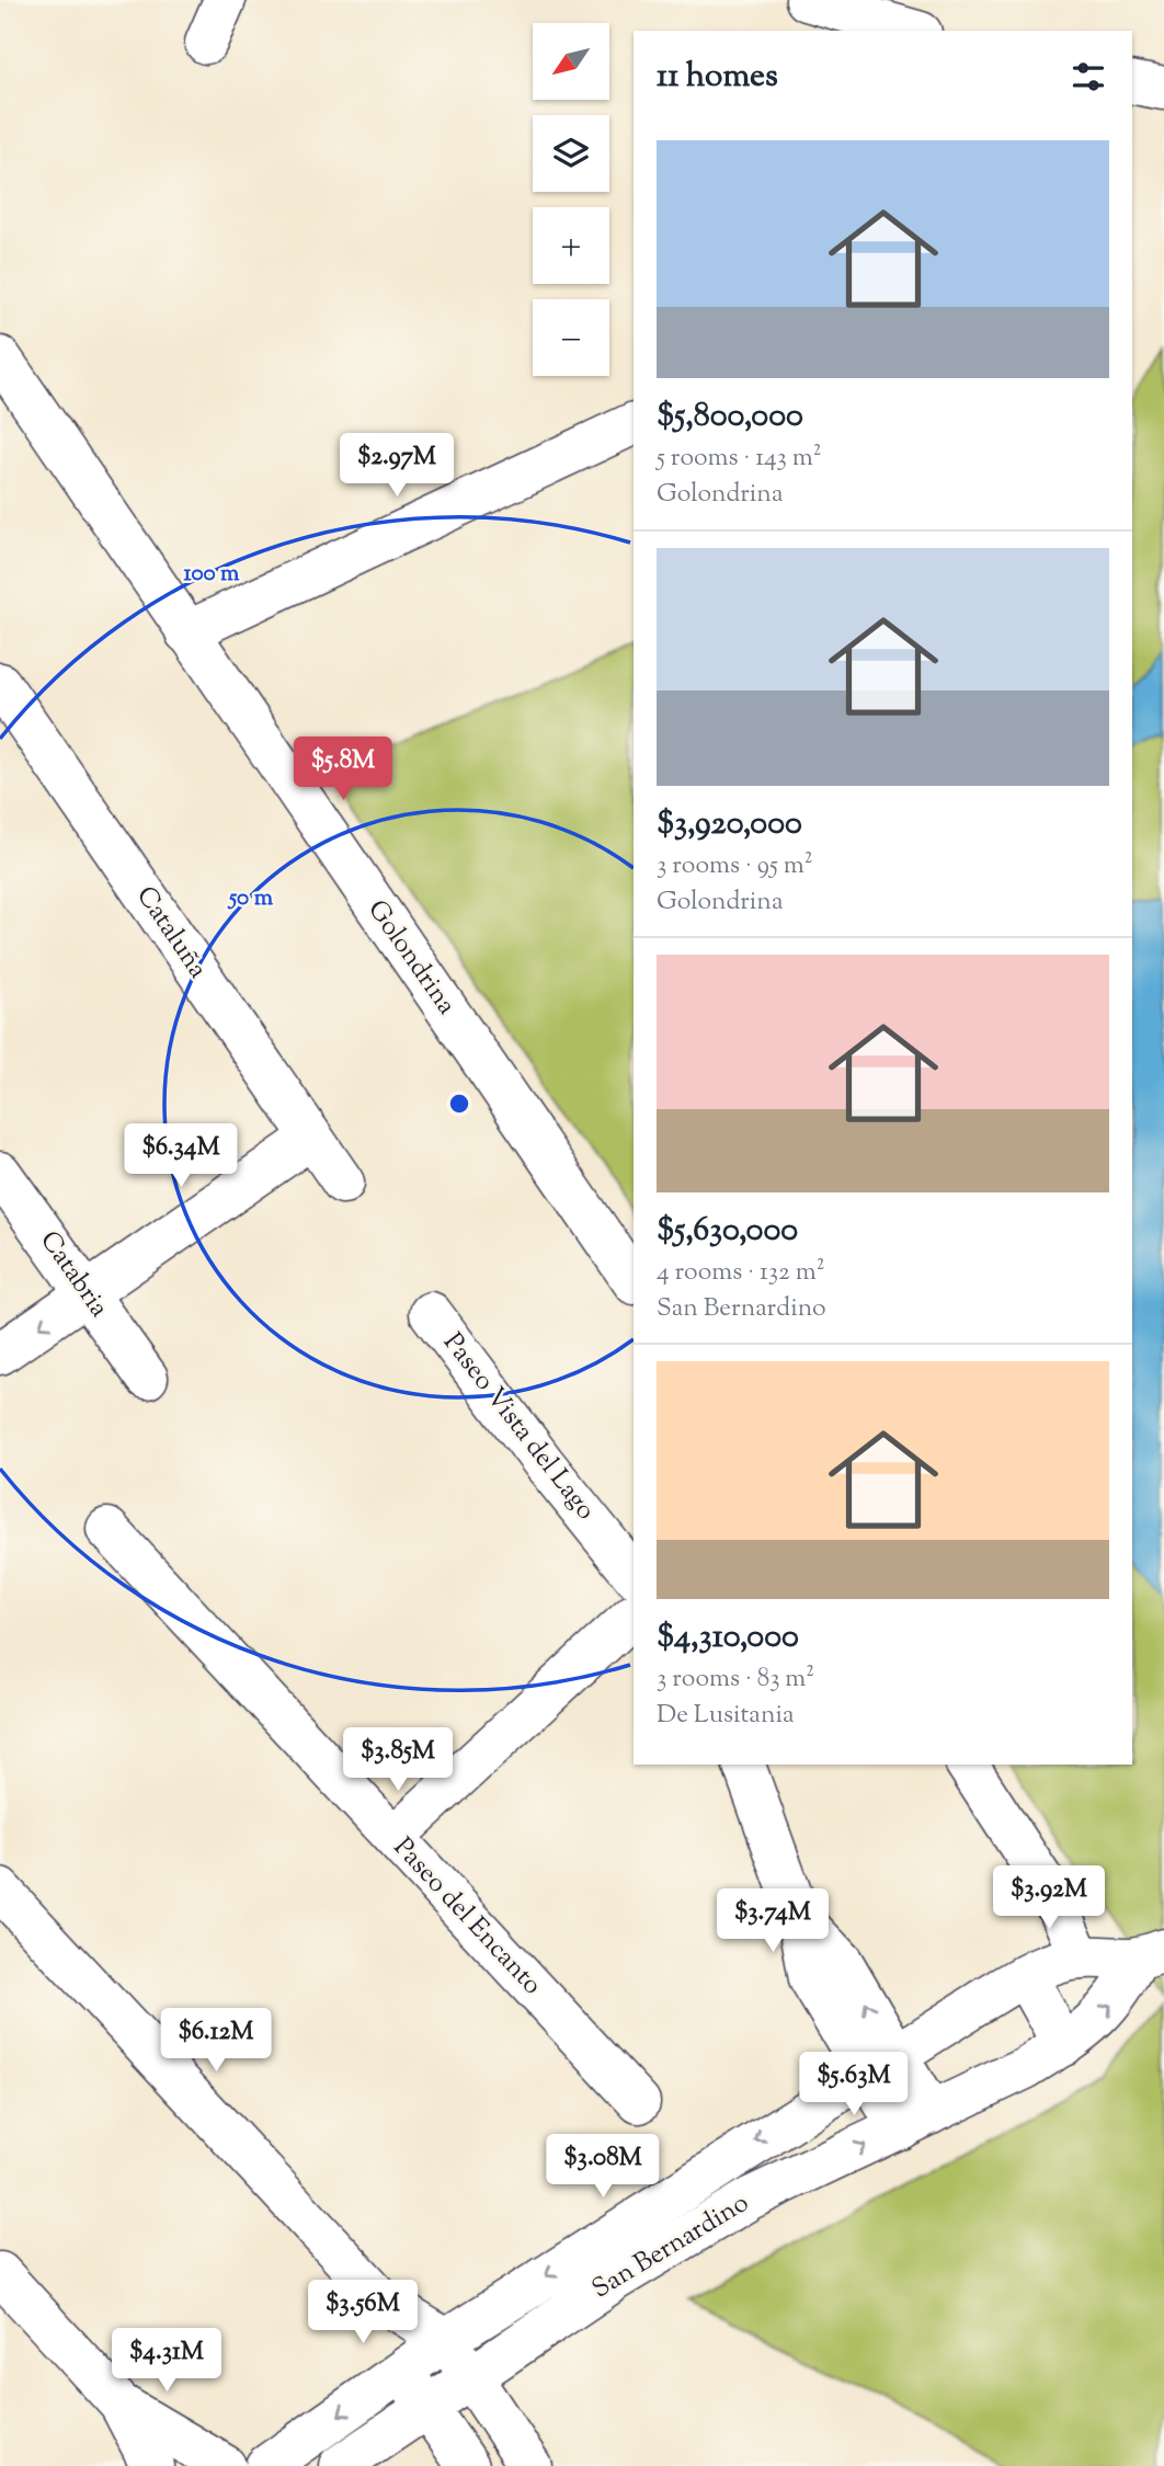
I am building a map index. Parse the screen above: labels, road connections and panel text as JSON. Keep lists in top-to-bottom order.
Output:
{
  "streets": {
    "street": [
      "Cataluña",
      "Golondrina",
      "Catabria",
      "Paseo Vista del Lago",
      "Paseo del Encanto",
      "San Bernardino"
    ]
  },
  "north": "bottom left",
  "page": {
    "map_buttons": ["+", "−"],
    "heading": "11 homes",
    "list": [
      {
        "name": "$5,800,000",
        "note": "5 rooms · 143 m² · Golondrina"
      },
      {
        "name": "$3,920,000",
        "note": "3 rooms · 95 m² · Golondrina"
      },
      {
        "name": "$5,630,000",
        "note": "4 rooms · 132 m² · San Bernardino"
      },
      {
        "name": "$4,310,000",
        "note": "3 rooms · 83 m² · De Lusitania"
      }
    ],
    "price": [
      "$2.97M",
      "$5.8M",
      "$6.34M",
      "$3.85M",
      "$3.92M",
      "$3.74M",
      "$6.12M",
      "$5.63M",
      "$3.08M",
      "$3.56M",
      "$4.31M"
    ]
  },
  "rings": ["100 m", "50 m"]
}
